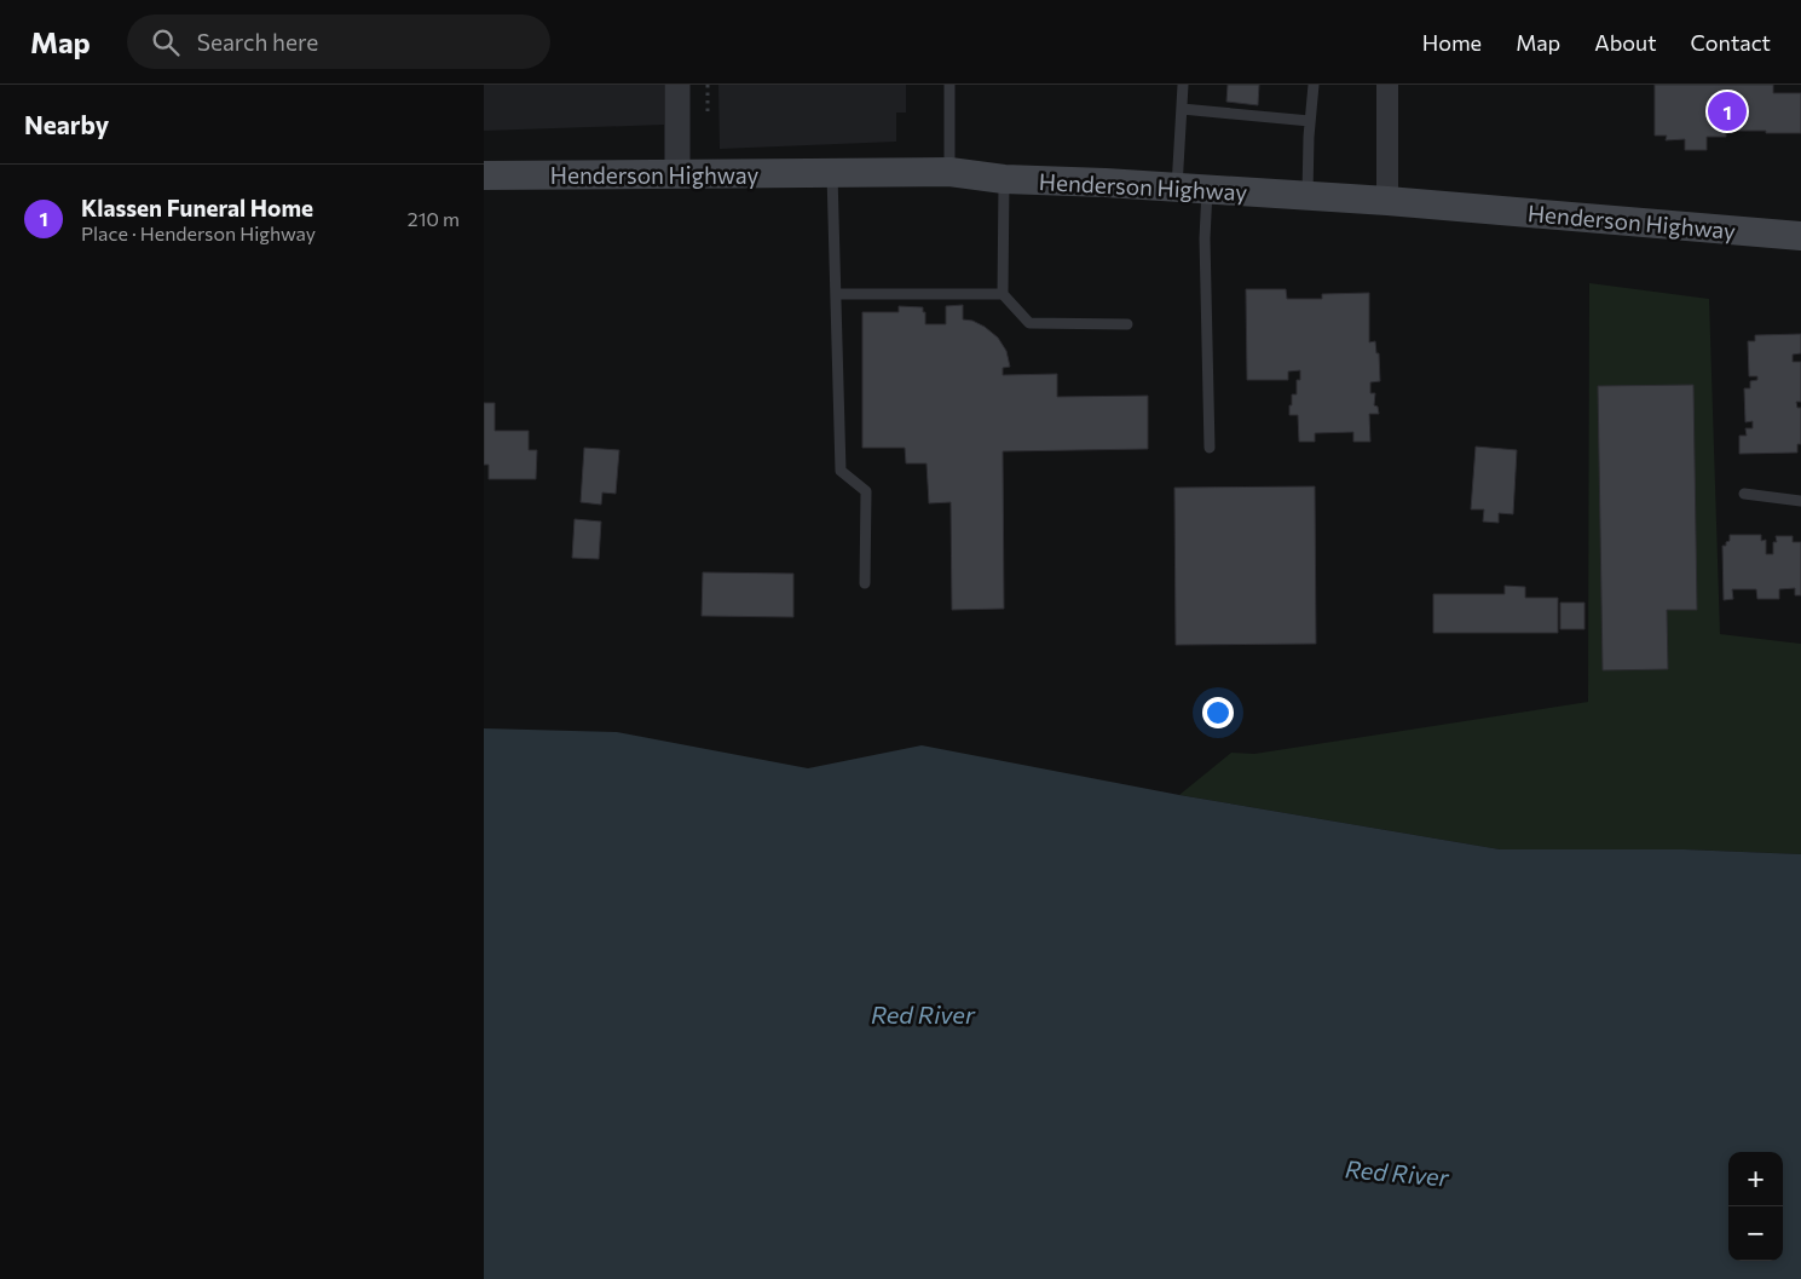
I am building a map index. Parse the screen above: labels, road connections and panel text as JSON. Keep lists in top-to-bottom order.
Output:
{
  "streets": {
    "main road": ["Henderson Highway"]
  },
  "water": ["Red River"],
  "page": {
    "header": "Map",
    "search": "Search here",
    "nav": [
      "Home",
      "Map",
      "About",
      "Contact"
    ],
    "heading": "Nearby",
    "pins": "1",
    "list": [
      {
        "mark": "1",
        "name": "Klassen Funeral Home",
        "note": "Place · Henderson Highway",
        "value": "210 m"
      }
    ],
    "map_buttons": ["+", "−"]
  }
}
